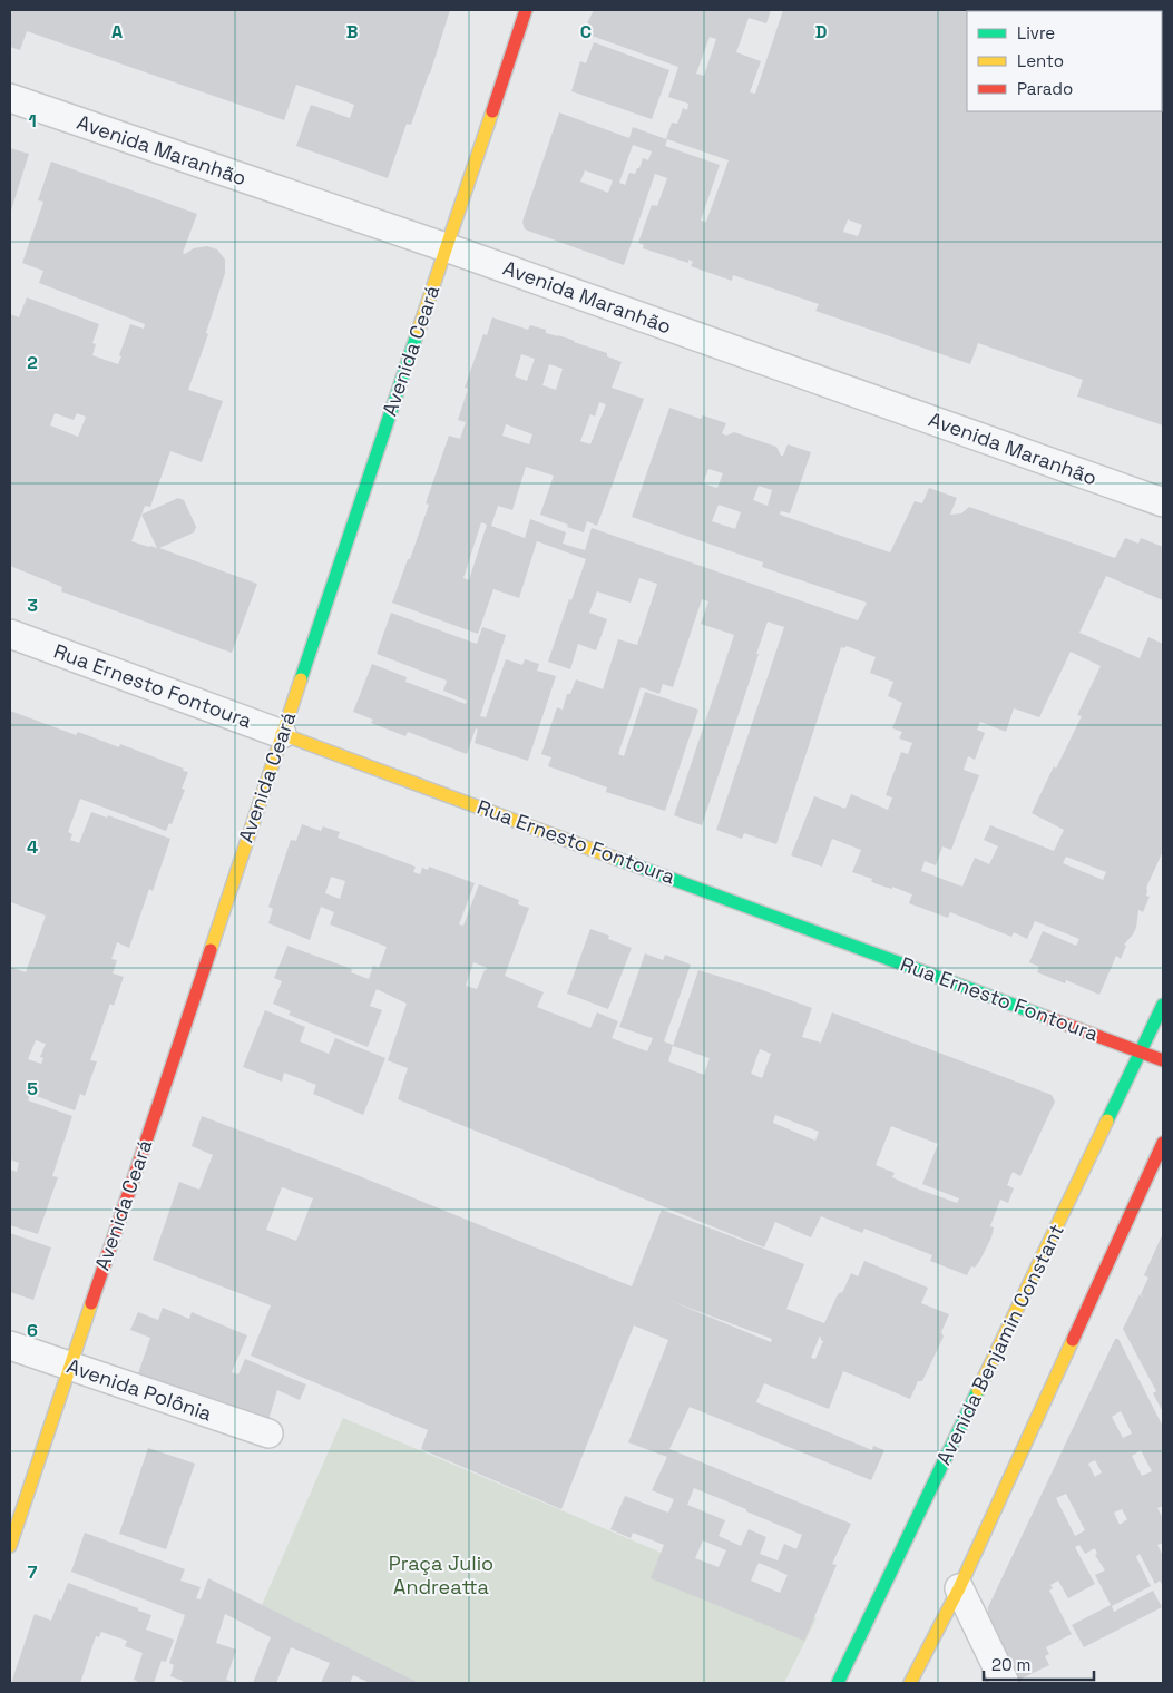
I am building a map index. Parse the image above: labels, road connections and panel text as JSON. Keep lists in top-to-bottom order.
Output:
{
  "streets": {
    "street": [
      "Avenida Maranhão",
      "Avenida Ceará",
      "Rua Ernesto Fontoura",
      "Avenida Benjamin Constant",
      "Avenida Polônia"
    ]
  },
  "crossings": [
    ["Avenida Maranhão", "Avenida Ceará"],
    ["Avenida Ceará", "Rua Ernesto Fontoura"],
    ["Avenida Ceará", "Avenida Polônia"],
    ["Rua Ernesto Fontoura", "Avenida Benjamin Constant"]
  ],
  "parks": ["Praça Julio Andreatta"],
  "legend": ["Livre", "Lento", "Parado"],
  "scale_bar": "20 m",
  "grid": {
    "columns": [
      "A",
      "B",
      "C",
      "D"
    ],
    "rows": [
      "1",
      "2",
      "3",
      "4",
      "5",
      "6",
      "7"
    ]
  }
}
